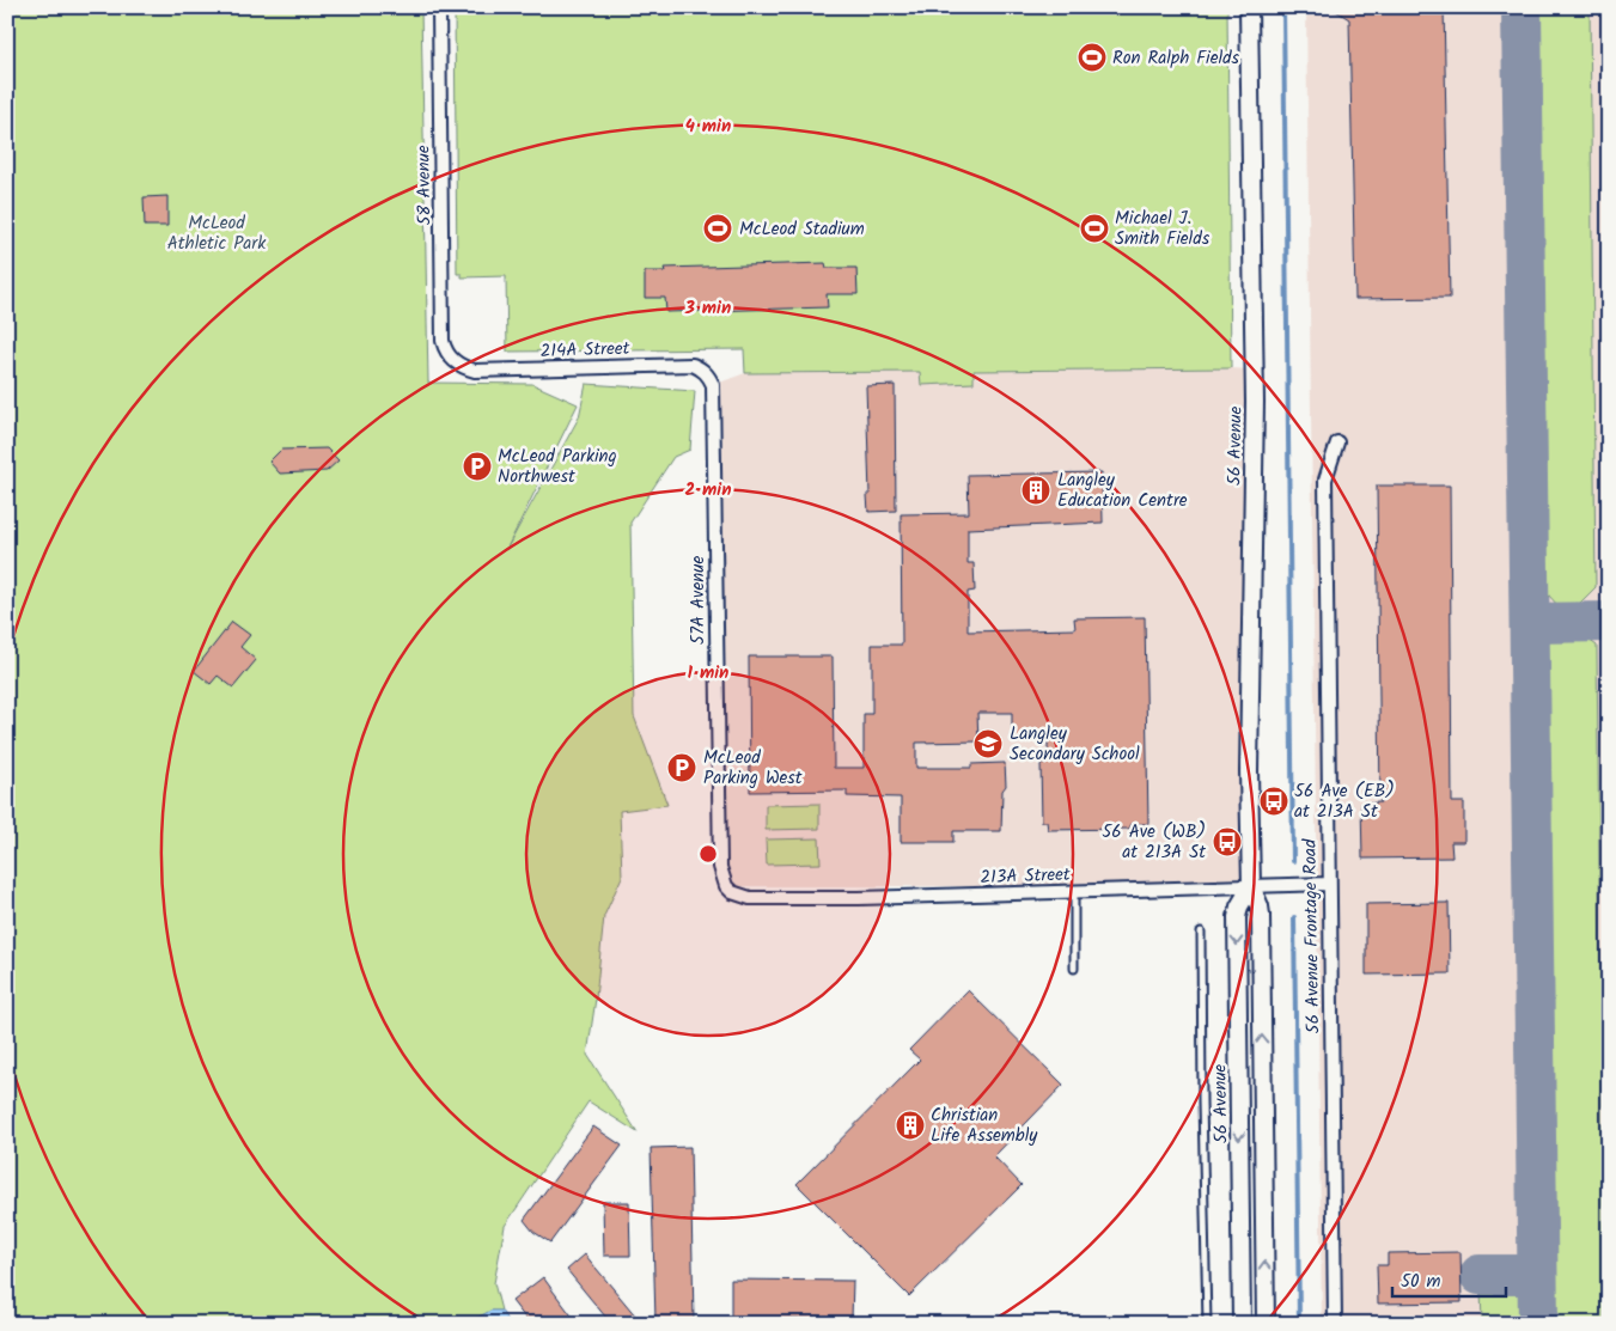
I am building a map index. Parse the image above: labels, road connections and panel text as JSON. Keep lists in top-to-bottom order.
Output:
{
  "streets": {
    "main road": ["56 Avenue"],
    "street": [
      "58 Avenue",
      "214A Street",
      "57A Avenue",
      "213A Street",
      "56 Avenue Frontage Road"
    ]
  },
  "crossings": [
    ["58 Avenue", "214A Street"],
    ["214A Street", "57A Avenue"],
    ["56 Avenue", "213A Street"],
    ["57A Avenue", "213A Street"],
    ["213A Street", "56 Avenue Frontage Road"]
  ],
  "parks": ["McLeod Athletic Park"],
  "places": {
    "sports": ["Ron Ralph Fields", "McLeod Stadium", "Michael J. Smith Fields"],
    "parking": ["McLeod Parking Northwest", "McLeod Parking West"],
    "building": ["Langley Education Centre", "Christian Life Assembly"],
    "school or university": ["Langley Secondary School"],
    "bus stop": ["56 Ave (EB) at 213A St", "56 Ave (WB) at 213A St"]
  },
  "scale_bar": "50 m",
  "rings": [
    "4 min",
    "3 min",
    "2 min",
    "1 min"
  ]
}
